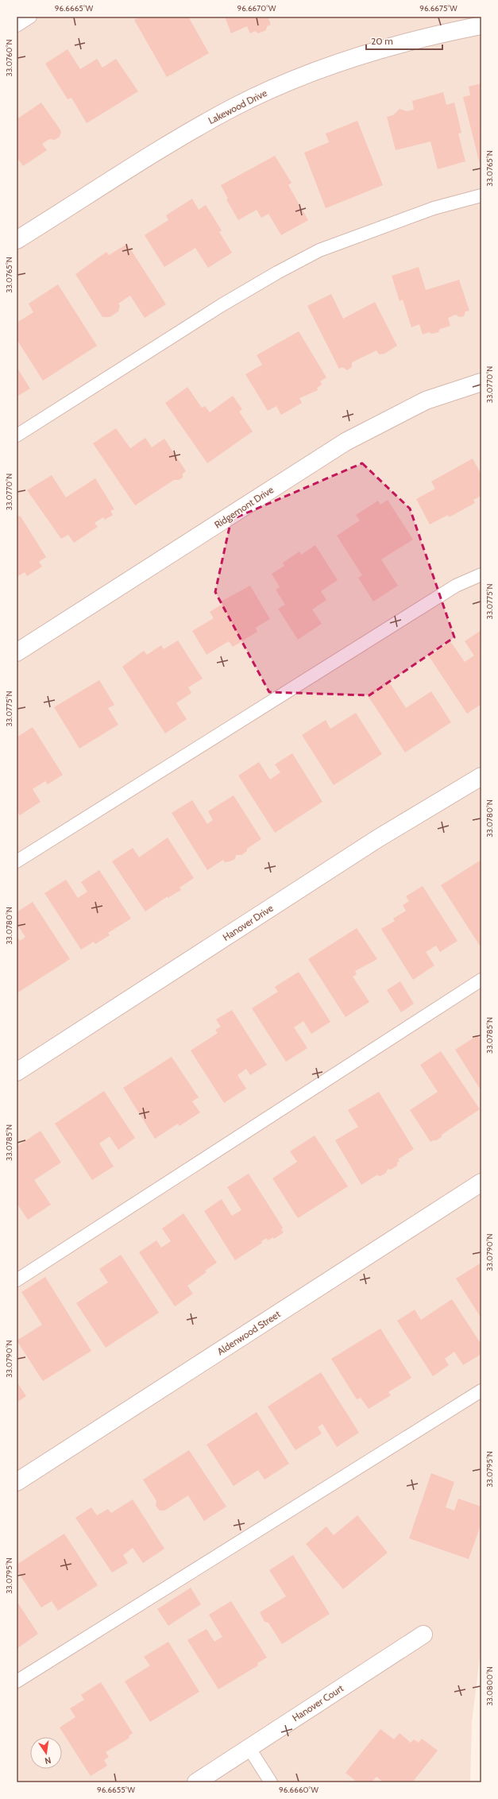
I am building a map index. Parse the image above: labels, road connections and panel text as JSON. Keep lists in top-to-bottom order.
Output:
{
  "streets": {
    "street": [
      "Lakewood Drive",
      "Ridgemont Drive",
      "Hanover Drive",
      "Aldenwood Street",
      "Hanover Court"
    ]
  },
  "scale_bar": "20 m",
  "north": "bottom",
  "coordinates": [
    "96.6665°W",
    "96.6670°W",
    "96.6675°W",
    "33.0760°N",
    "33.0765°N",
    "33.0770°N",
    "33.0775°N",
    "33.0780°N",
    "33.0785°N",
    "33.0790°N",
    "33.0795°N",
    "33.0800°N",
    "96.6655°W",
    "96.6660°W"
  ]
}
